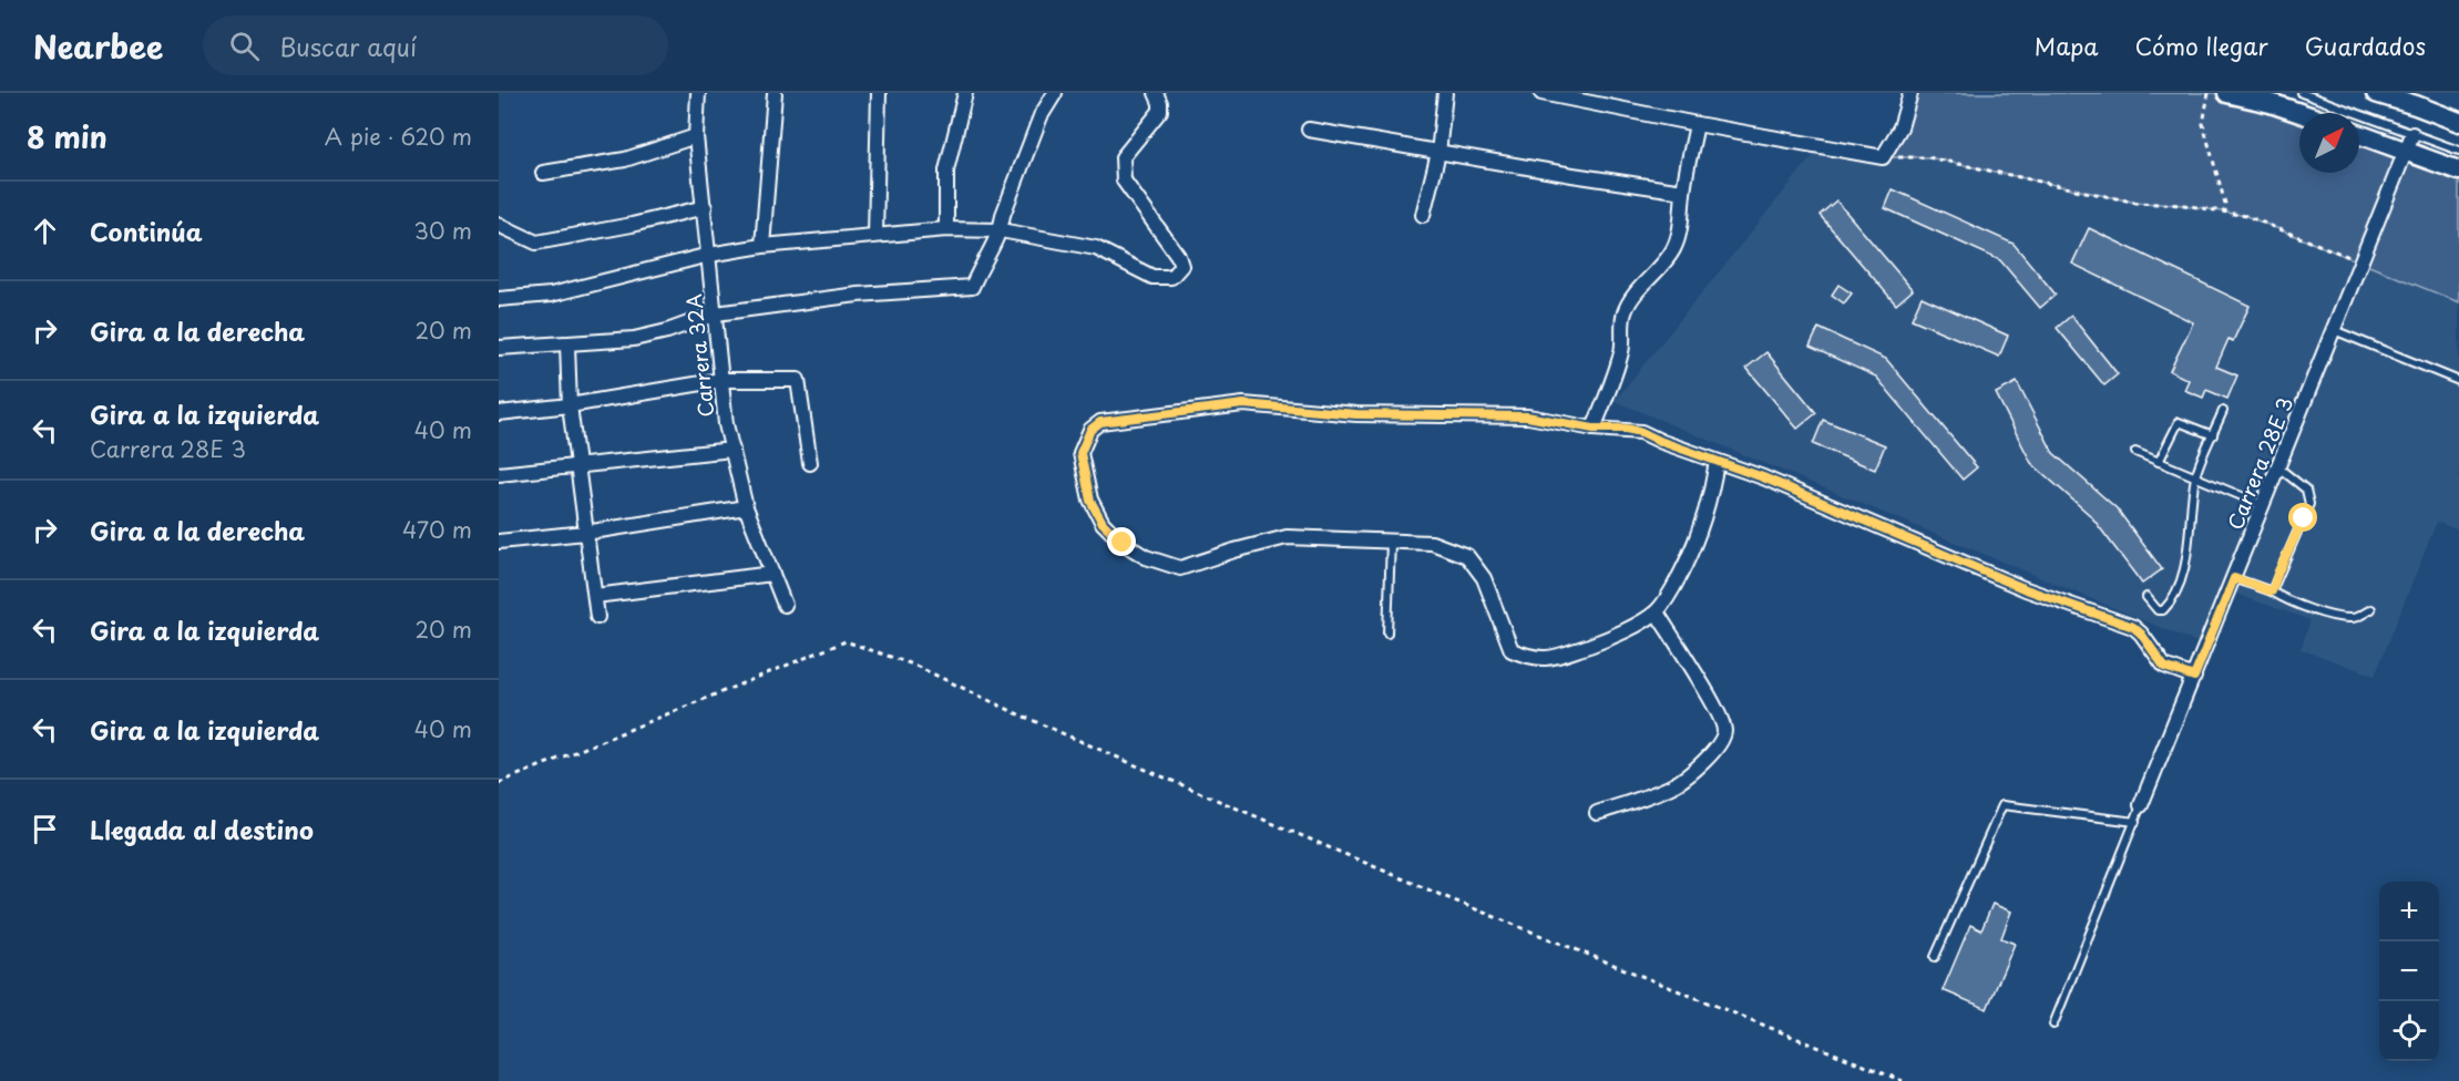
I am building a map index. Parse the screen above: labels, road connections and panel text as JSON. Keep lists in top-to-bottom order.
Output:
{
  "streets": {
    "street": ["Carrera 32A", "Carrera 28E 3"]
  },
  "north": "top right",
  "page": {
    "header": "Nearbee",
    "search": "Buscar aquí",
    "nav": ["Mapa", "Cómo llegar", "Guardados"],
    "heading": ["8 min", "A pie · 620 m"],
    "list": [
      ["Continúa", "30 m"],
      ["Gira a la derecha", "20 m"],
      ["Gira a la izquierda", "Carrera 28E 3", "40 m"],
      ["Gira a la derecha", "470 m"],
      ["Gira a la izquierda", "20 m"],
      ["Gira a la izquierda", "40 m"],
      "Llegada al destino"
    ],
    "map_buttons": ["+", "−"]
  }
}
